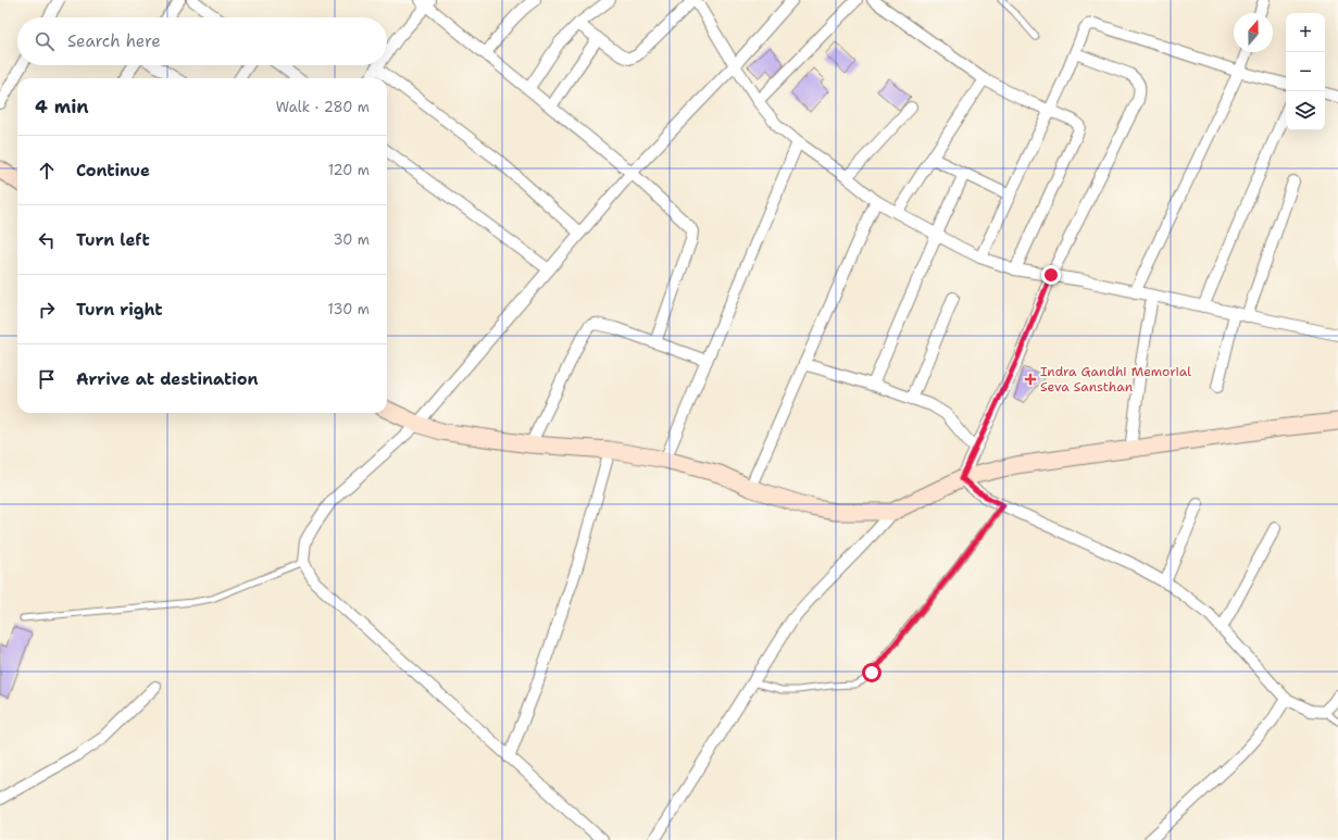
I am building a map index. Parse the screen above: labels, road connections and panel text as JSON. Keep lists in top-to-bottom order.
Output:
{
  "places": {
    "health": ["Indra Gandhi Memorial Seva Sansthan"]
  },
  "north": "top",
  "page": {
    "map_buttons": ["+", "−"],
    "search": "Search here",
    "heading": ["4 min", "Walk · 280 m"],
    "list": [
      ["Continue", "120 m"],
      ["Turn left", "30 m"],
      ["Turn right", "130 m"],
      "Arrive at destination"
    ]
  }
}
